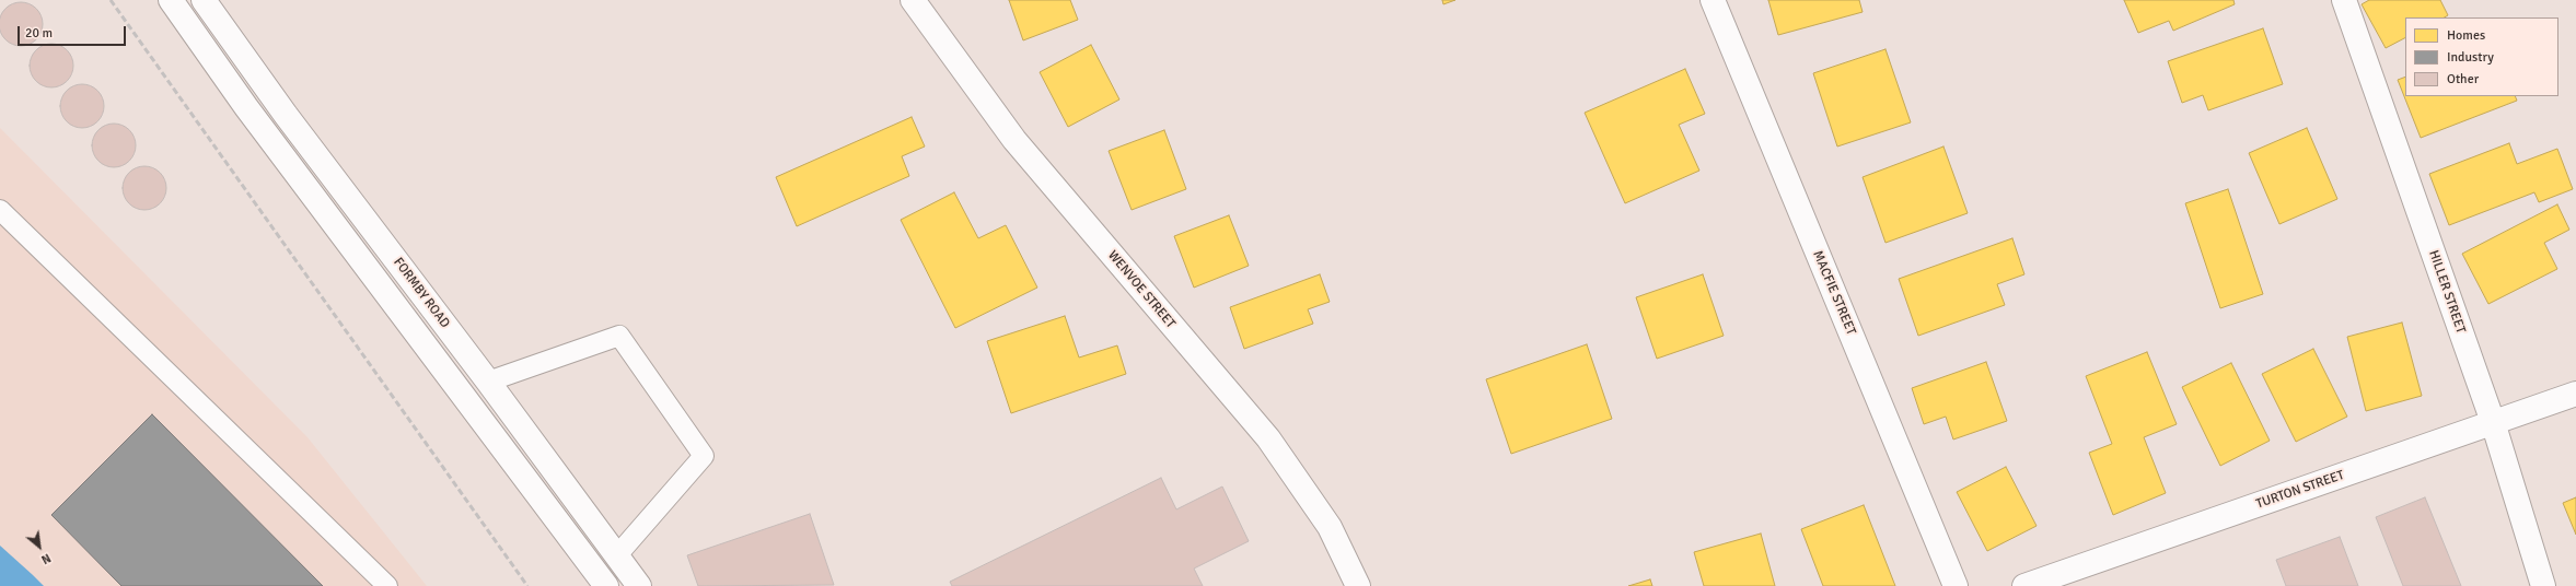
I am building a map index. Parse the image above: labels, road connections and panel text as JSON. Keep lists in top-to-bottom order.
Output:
{
  "streets": {
    "street": [
      "WENVOE STREET",
      "HILLER STREET",
      "FORMBY ROAD",
      "MACFIE STREET",
      "TURTON STREET"
    ]
  },
  "crossings": [
    ["HILLER STREET", "TURTON STREET"]
  ],
  "legend": ["Homes", "Industry", "Other"],
  "scale_bar": "20 m",
  "north": "bottom right"
}
